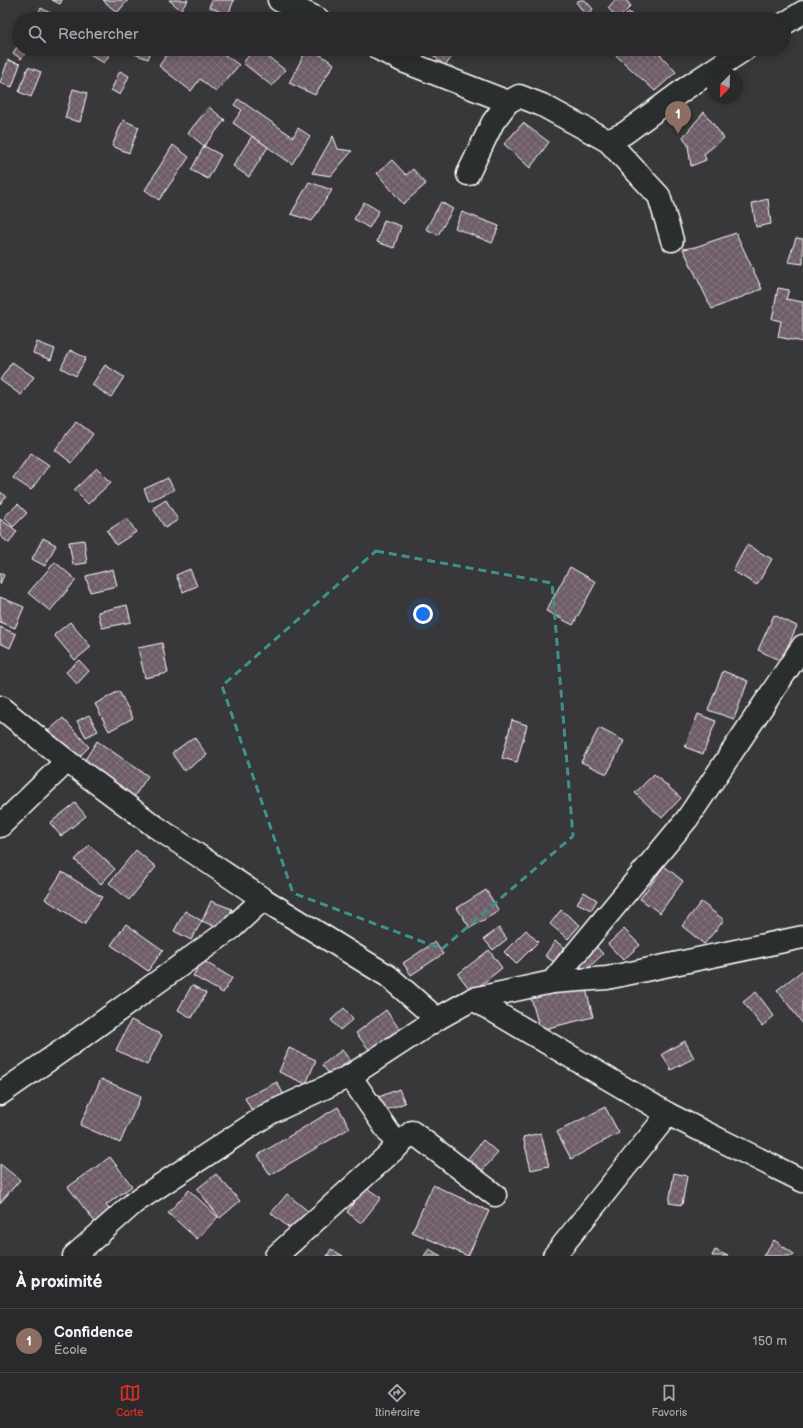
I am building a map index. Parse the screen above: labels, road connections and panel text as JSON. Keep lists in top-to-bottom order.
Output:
{
  "north": "bottom left",
  "page": {
    "search": "Rechercher",
    "pins": "1",
    "heading": "À proximité",
    "list": [
      {
        "mark": "1",
        "name": "Confidence",
        "note": "École",
        "value": "150 m"
      }
    ],
    "nav": ["Carte", "Itinéraire", "Favoris"]
  }
}
